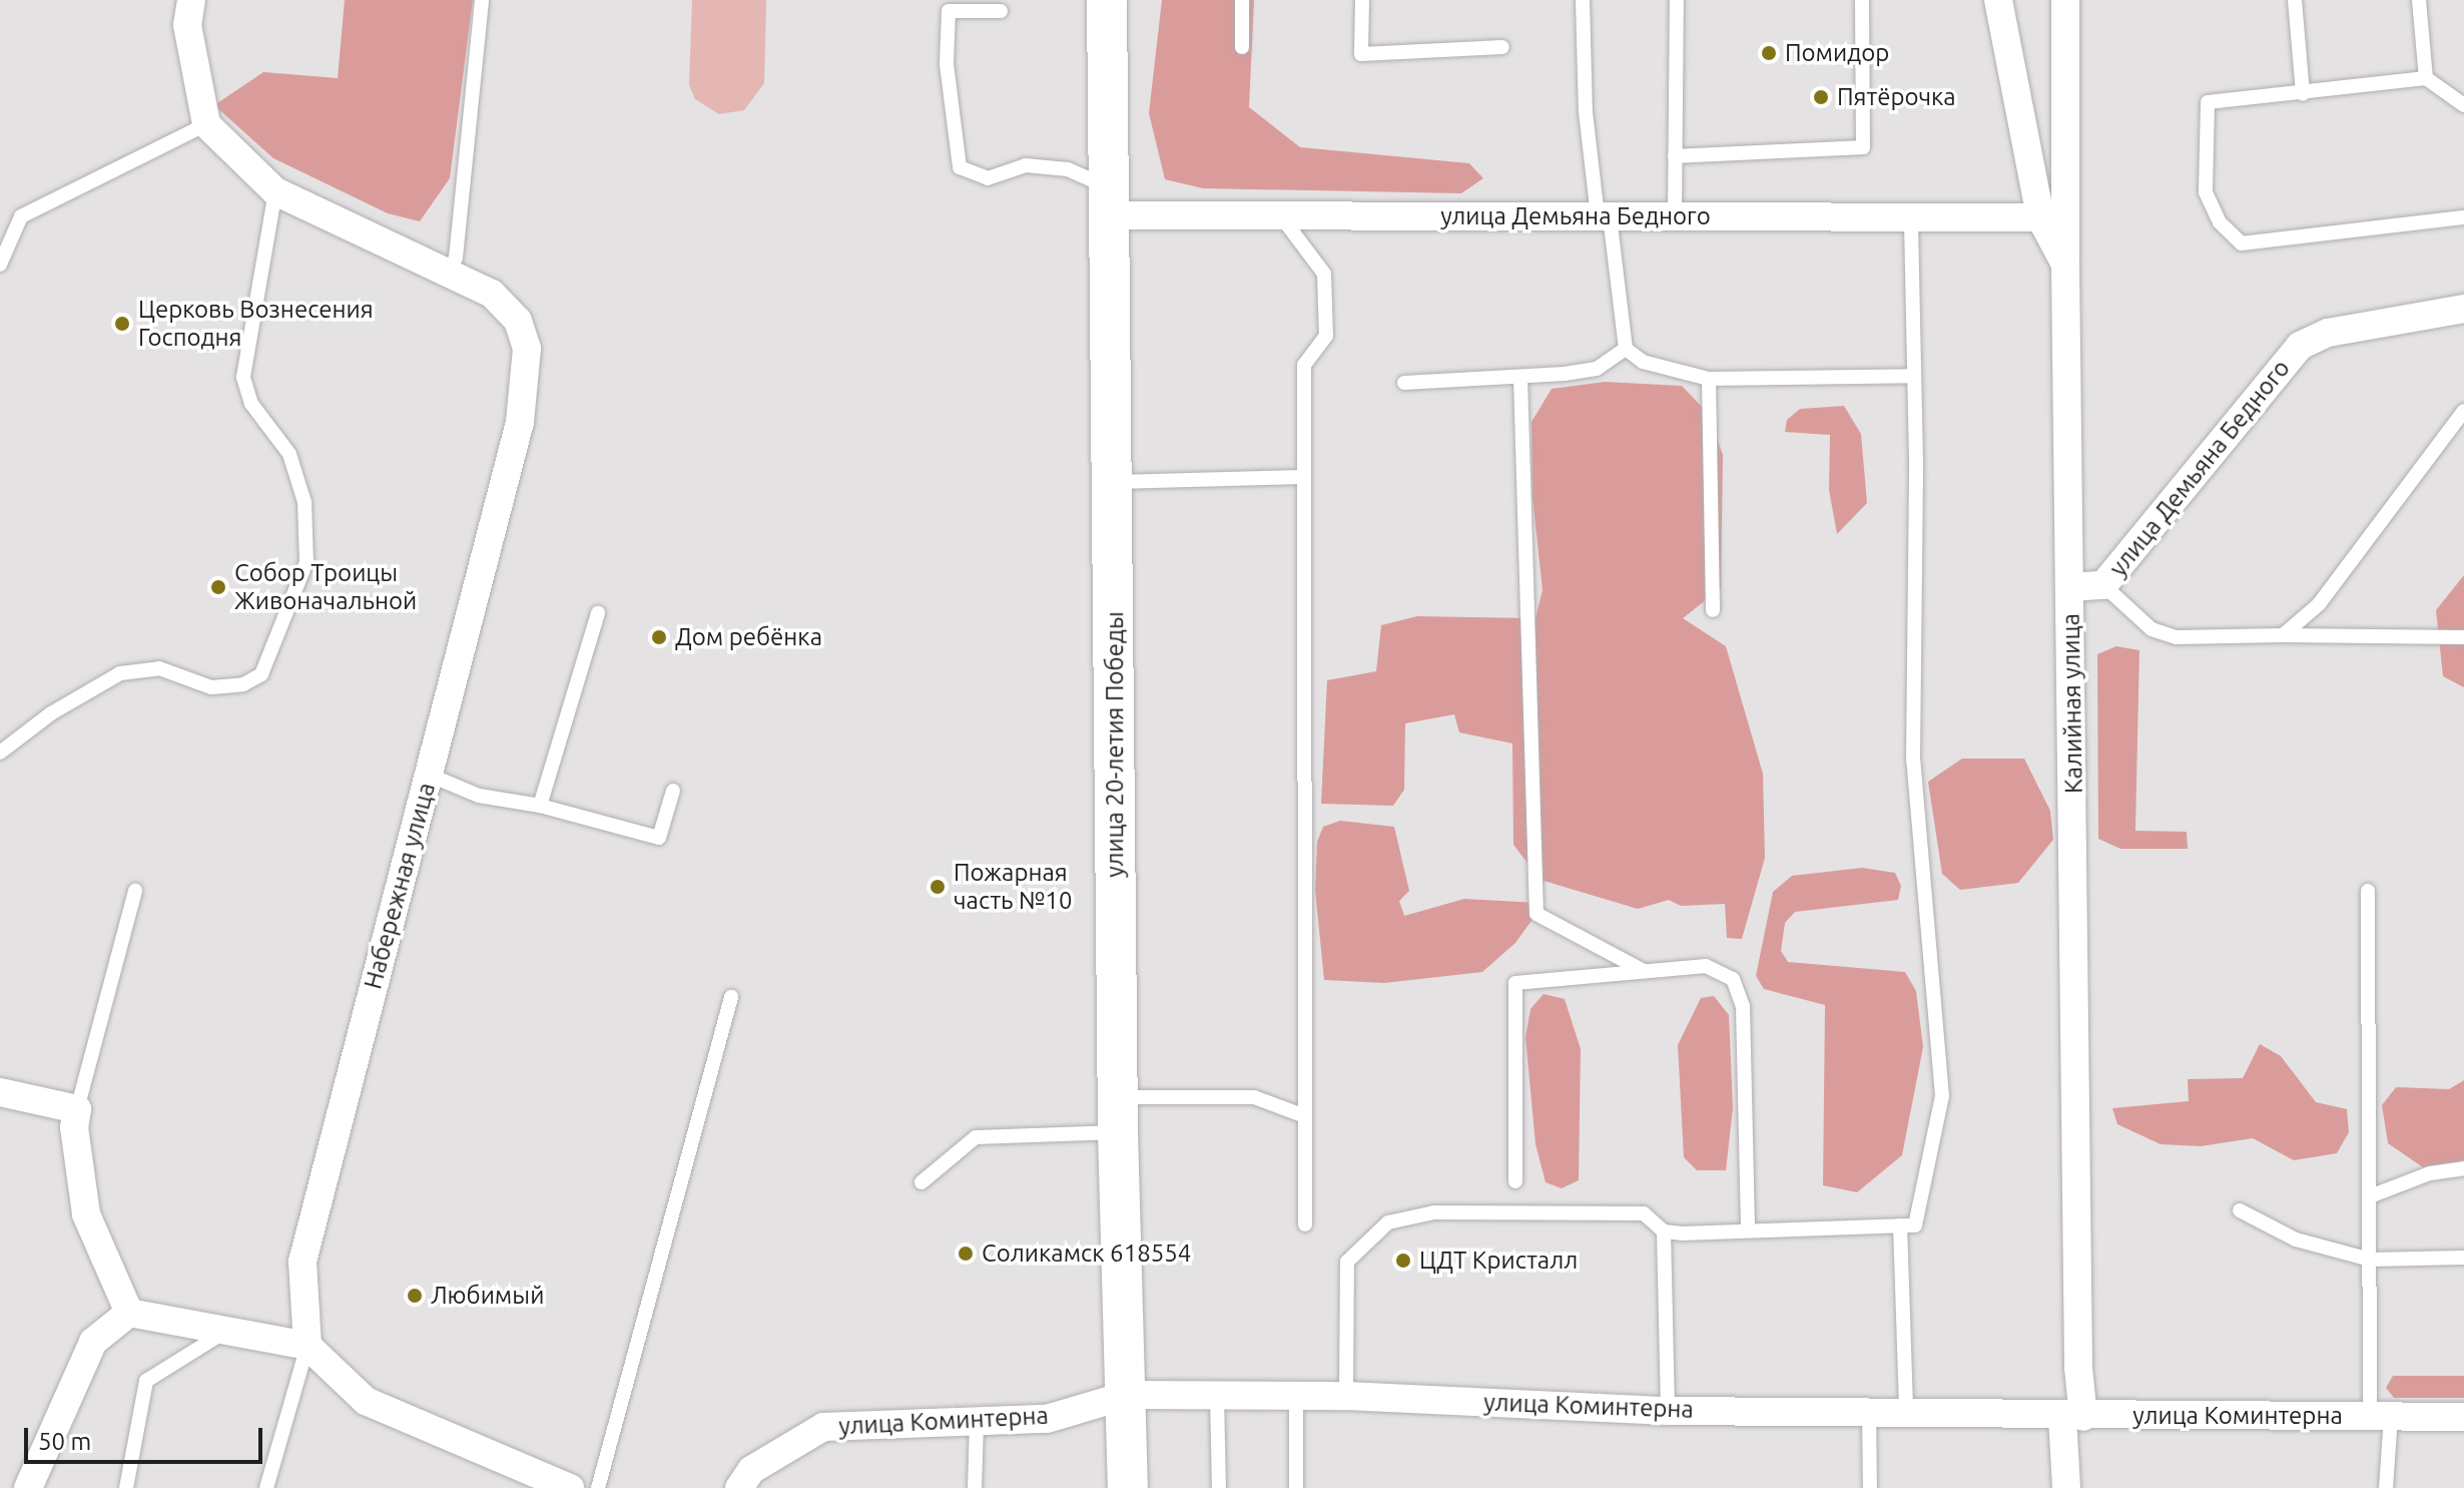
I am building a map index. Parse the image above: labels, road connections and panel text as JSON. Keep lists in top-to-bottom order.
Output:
{
  "streets": {
    "main road": ["улица 20-летия Победы"],
    "street": [
      "улица Демьяна Бедного",
      "Калийная улица",
      "Набережная улица",
      "улица Коминтерна"
    ]
  },
  "crossings": [
    ["улица Демьяна Бедного", "Калийная улица"],
    ["улица Демьяна Бедного", "улица 20-летия Победы"],
    ["Калийная улица", "улица Коминтерна"],
    ["улица 20-летия Победы", "улица Коминтерна"]
  ],
  "places": [
    "Помидор",
    "Пятёрочка",
    "Церковь Вознесения Господня",
    "Собор Троицы Живоначальной",
    "Дом ребёнка",
    "Пожарная часть №10",
    "Соликамск 618554",
    "ЦДТ Кристалл",
    "Любимый"
  ],
  "scale_bar": "50 m"
}
